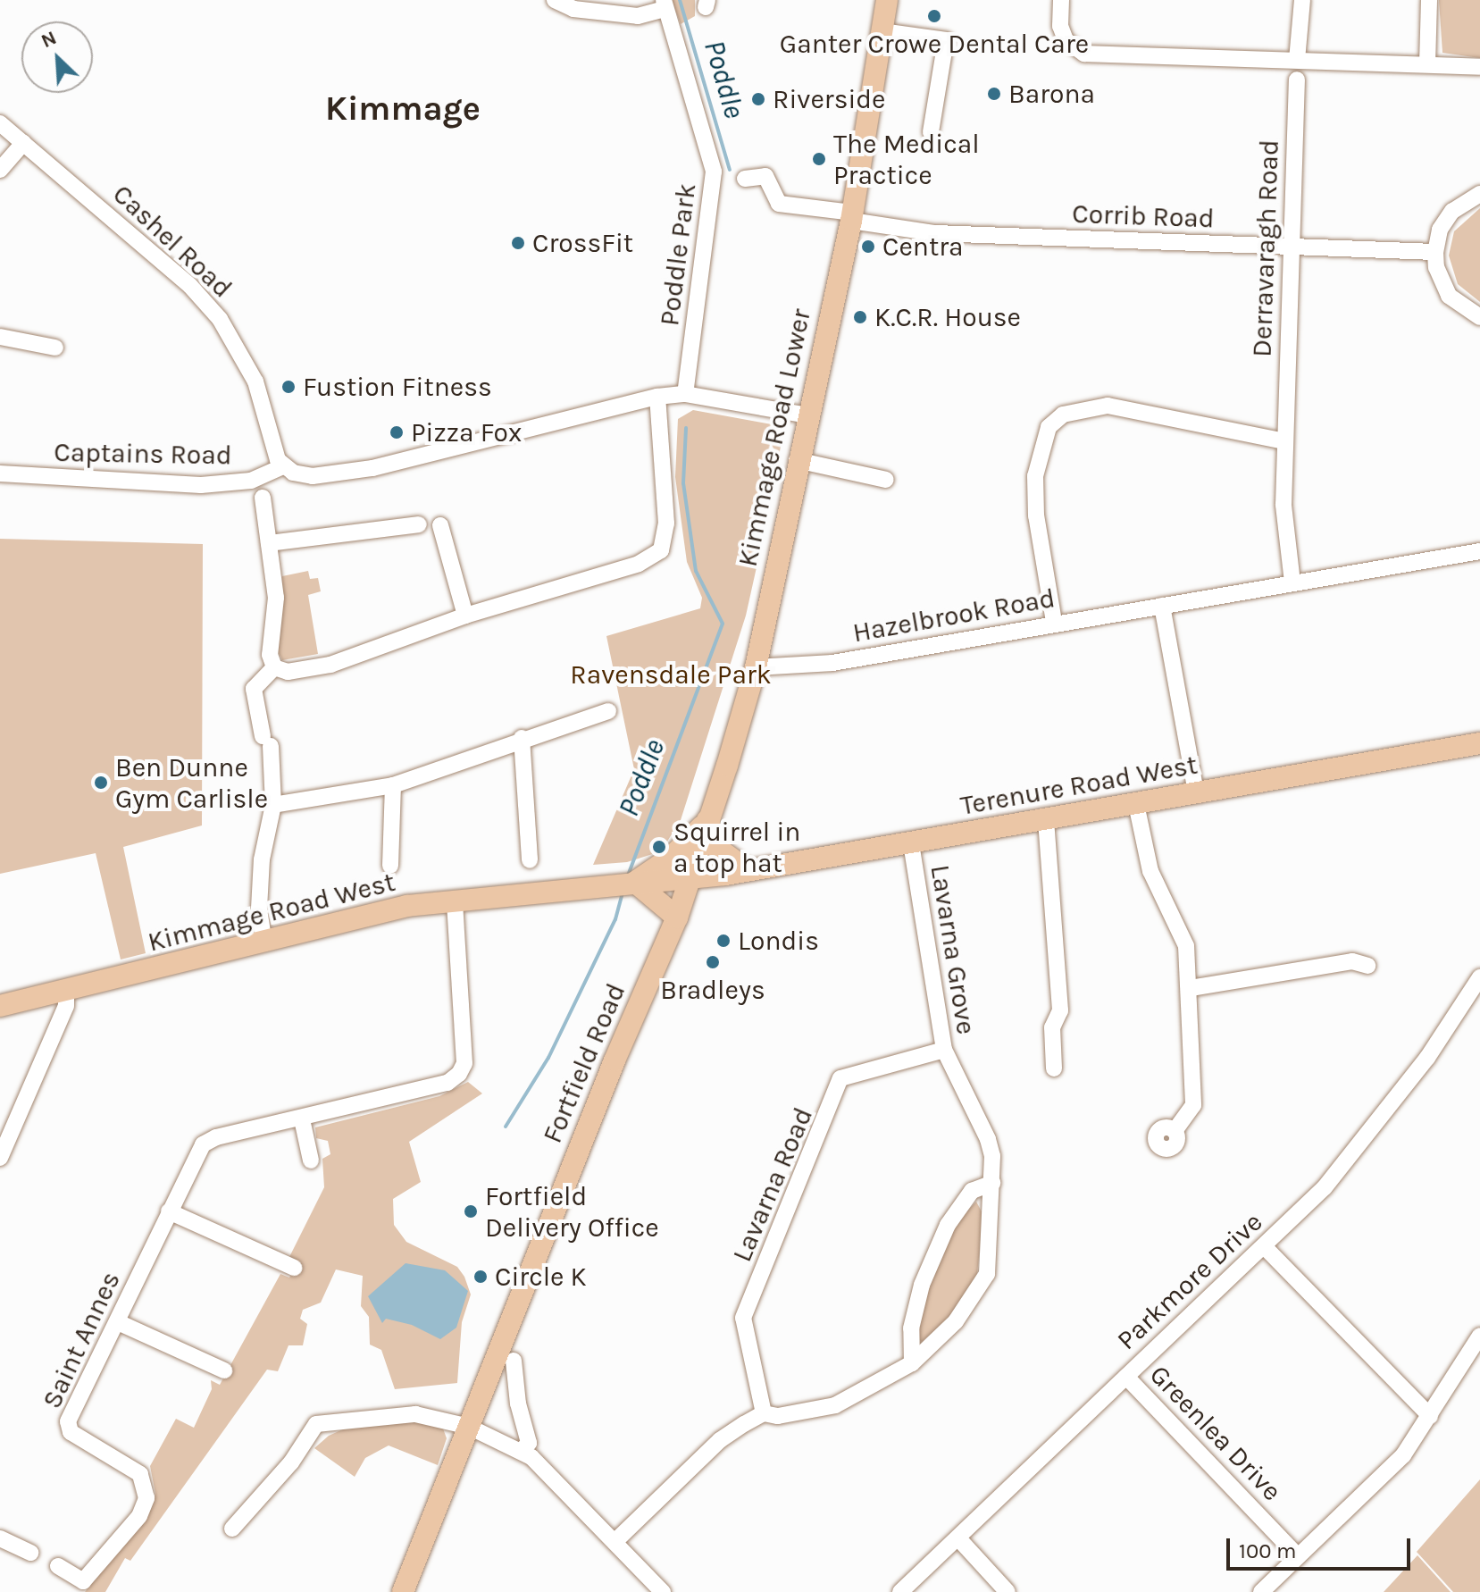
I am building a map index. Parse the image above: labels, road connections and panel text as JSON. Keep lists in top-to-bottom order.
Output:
{
  "streets": {
    "main road": [
      "Kimmage Road Lower",
      "Terenure Road West",
      "Kimmage Road West",
      "Fortfield Road"
    ],
    "street": [
      "Corrib Road",
      "Cashel Road",
      "Derravaragh Road",
      "Poddle Park",
      "Captains Road",
      "Hazelbrook Road",
      "Lavarna Grove",
      "Lavarna Road",
      "Parkmore Drive",
      "Saint Annes",
      "Greenlea Drive"
    ]
  },
  "crossings": [
    ["Corrib Road", "Derravaragh Road"],
    ["Corrib Road", "Kimmage Road Lower"],
    ["Cashel Road", "Captains Road"],
    ["Derravaragh Road", "Hazelbrook Road"],
    ["Kimmage Road Lower", "Hazelbrook Road"],
    ["Kimmage Road Lower", "Terenure Road West"],
    ["Kimmage Road Lower", "Kimmage Road West"],
    ["Kimmage Road Lower", "Fortfield Road"],
    ["Terenure Road West", "Kimmage Road West"],
    ["Terenure Road West", "Lavarna Grove"],
    ["Terenure Road West", "Fortfield Road"],
    ["Kimmage Road West", "Fortfield Road"],
    ["Kimmage Road West", "Saint Annes"],
    ["Lavarna Grove", "Lavarna Road"],
    ["Parkmore Drive", "Greenlea Drive"]
  ],
  "districts": ["Kimmage"],
  "water": ["Poddle"],
  "parks": ["Ravensdale Park"],
  "places": [
    "Ganter Crowe Dental Care",
    "Barona",
    "Riverside",
    "The Medical Practice",
    "CrossFit",
    "Centra",
    "K.C.R. House",
    "Fustion Fitness",
    "Pizza Fox",
    "Ben Dunne Gym Carlisle",
    "Squirrel in a top hat",
    "Londis",
    "Bradleys",
    "Fortfield Delivery Office",
    "Circle K"
  ],
  "scale_bar": "100 m",
  "north": "top left"
}
